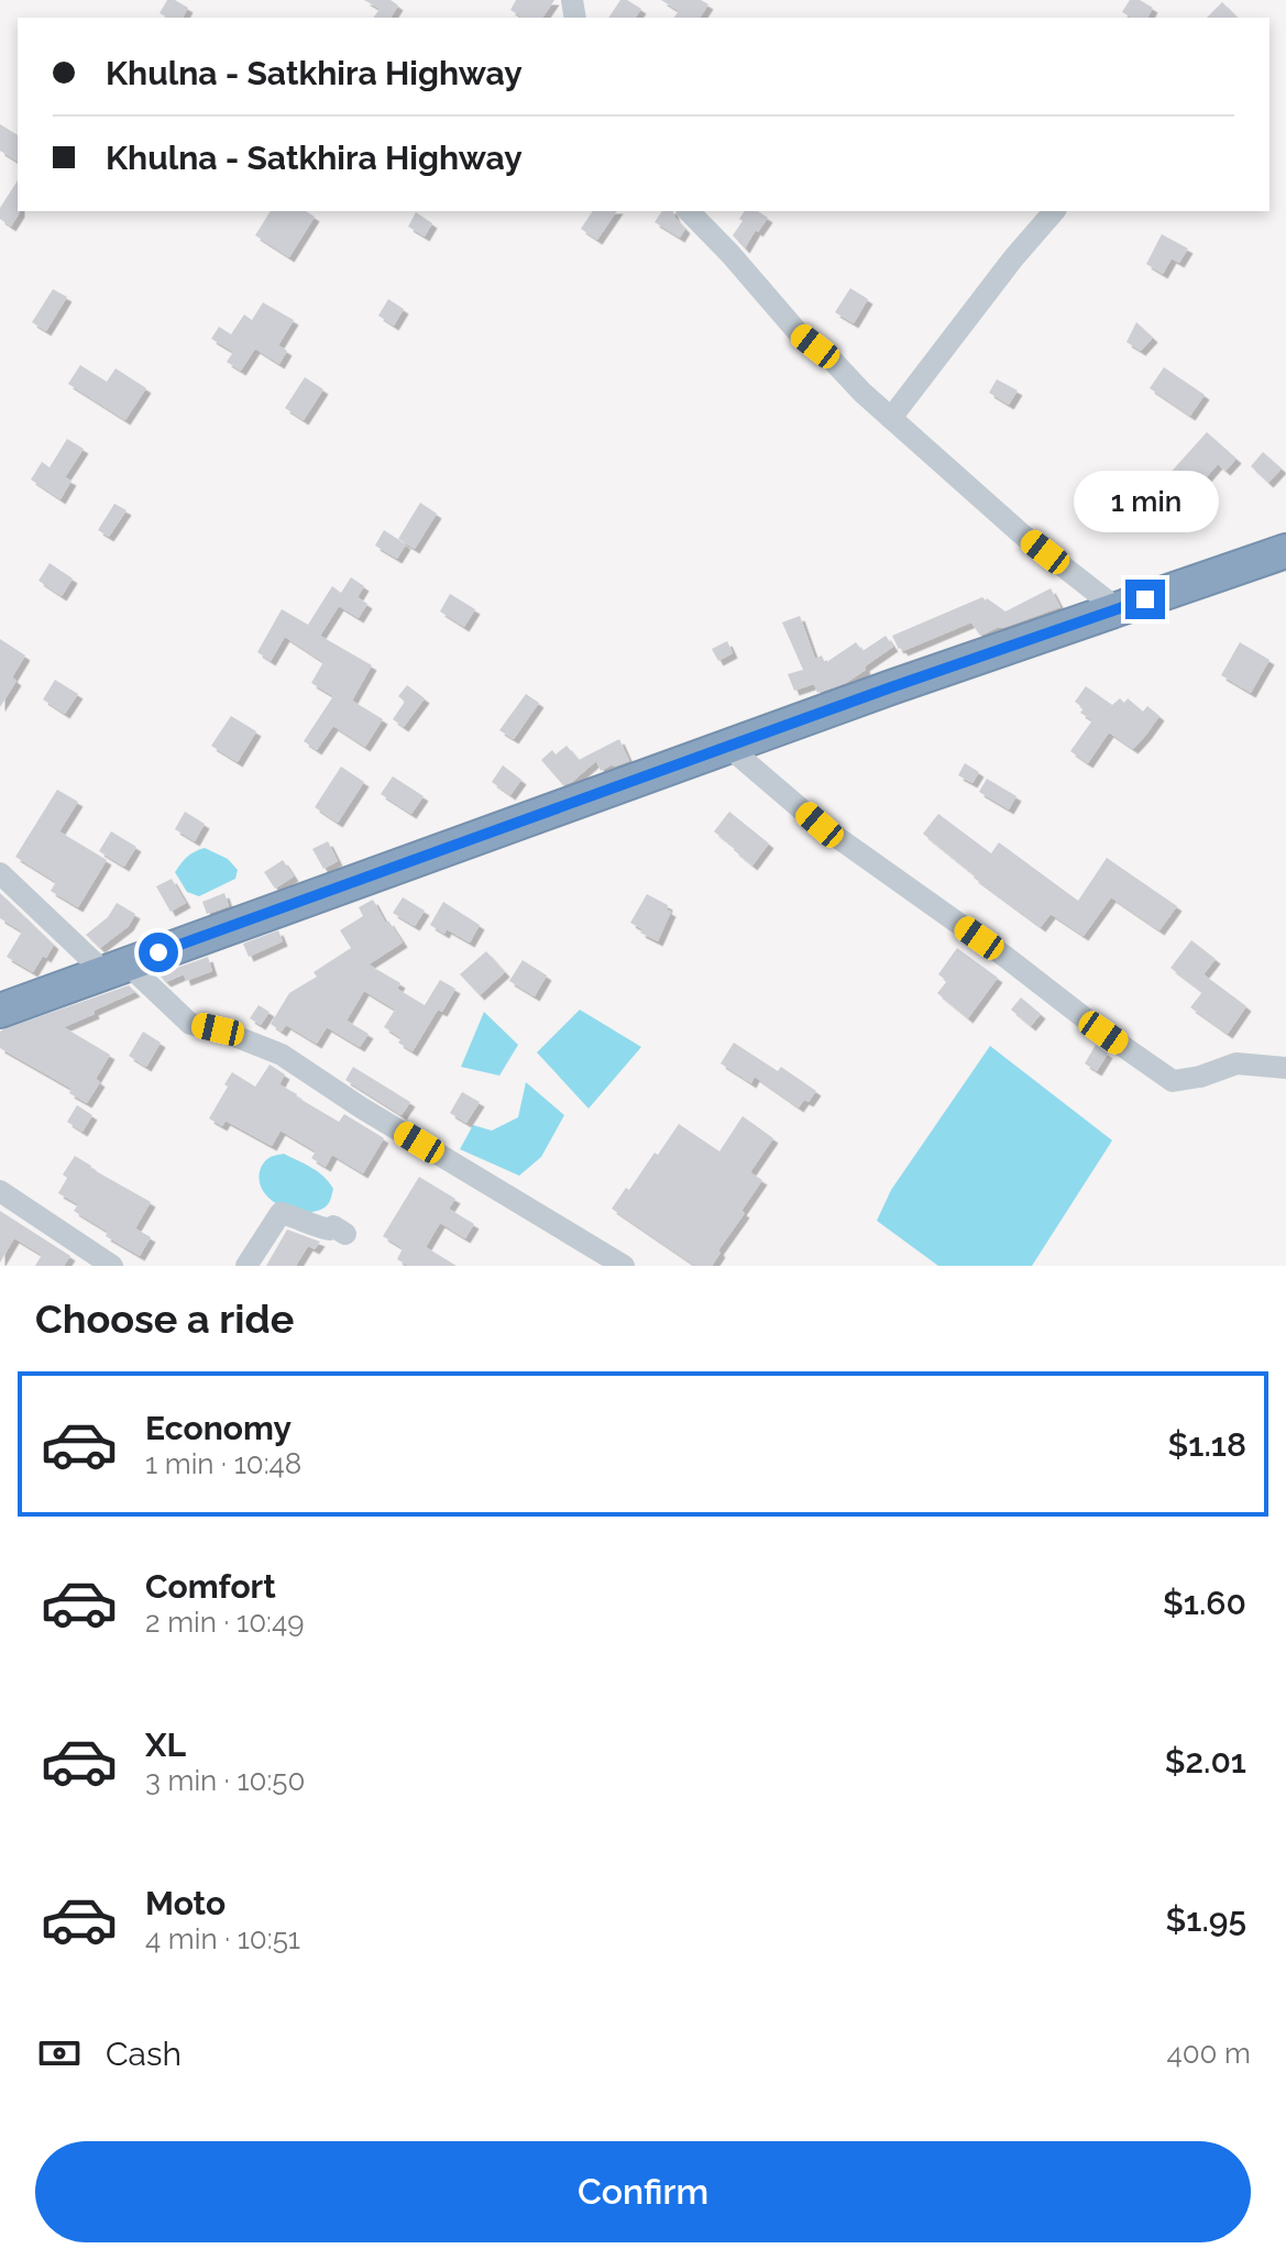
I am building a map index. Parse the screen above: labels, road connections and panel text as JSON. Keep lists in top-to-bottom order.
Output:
{
  "page": {
    "banner": ["Khulna - Satkhira Highway", "Khulna - Satkhira Highway"],
    "bubble": "1 min",
    "heading": "Choose a ride",
    "list": [
      {
        "name": "Economy",
        "note": "1 min · 10:48",
        "value": "$1.18"
      },
      {
        "name": "Comfort",
        "note": "2 min · 10:49",
        "value": "$1.60"
      },
      {
        "name": "XL",
        "note": "3 min · 10:50",
        "value": "$2.01"
      },
      {
        "name": "Moto",
        "note": "4 min · 10:51",
        "value": "$1.95"
      }
    ],
    "pay": ["Cash", "400 m"],
    "buttons": "Confirm"
  }
}
